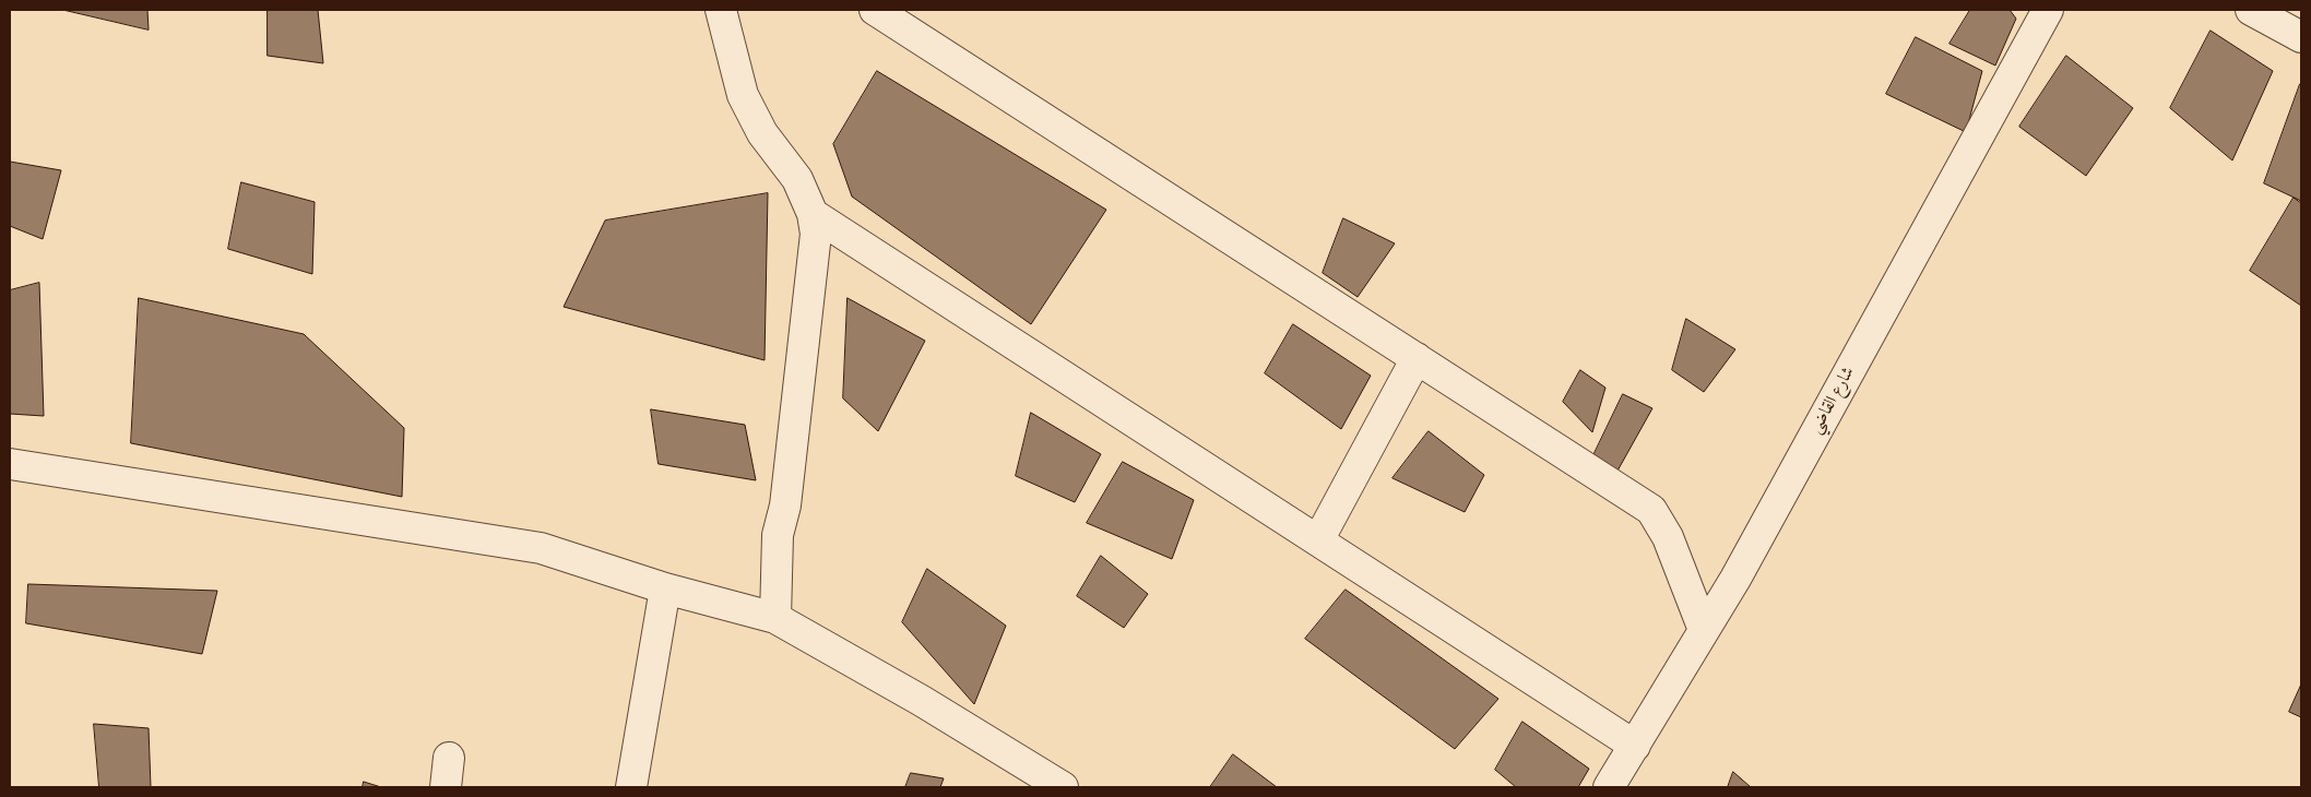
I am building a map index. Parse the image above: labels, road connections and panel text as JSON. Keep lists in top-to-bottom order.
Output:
{
  "streets": {
    "street": ["شارع القاضي"]
  }
}
